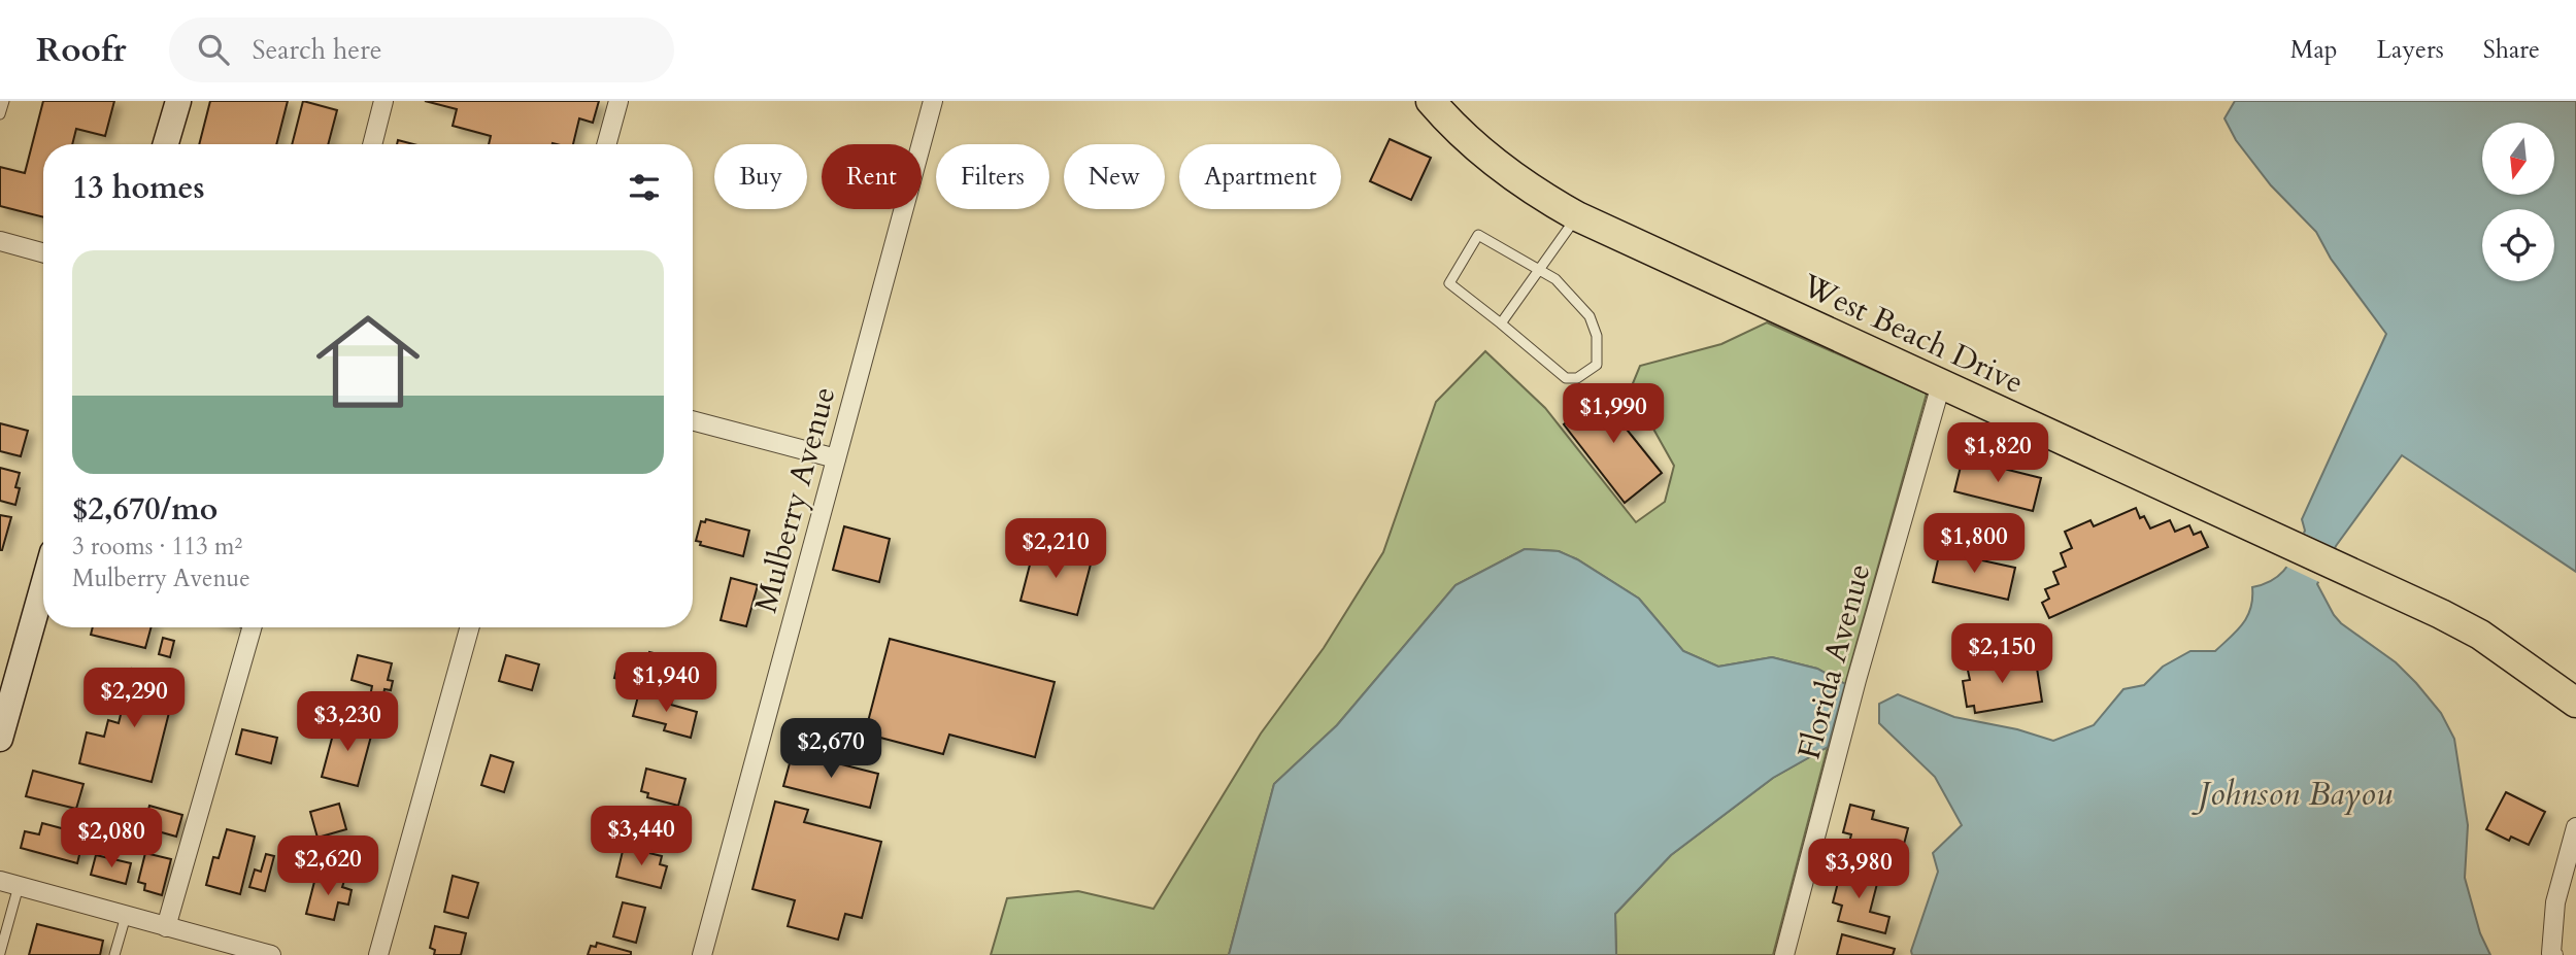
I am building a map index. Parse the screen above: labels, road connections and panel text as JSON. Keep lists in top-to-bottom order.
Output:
{
  "streets": {
    "main road": ["West Beach Drive"],
    "street": ["Mulberry Avenue", "Florida Avenue"]
  },
  "crossings": [
    ["West Beach Drive", "Florida Avenue"]
  ],
  "water": ["Johnson Bayou"],
  "north": "bottom",
  "page": {
    "header": "Roofr",
    "search": "Search here",
    "nav": ["Map", "Layers", "Share"],
    "chip": [
      "Buy",
      "Rent",
      "Filters",
      "New",
      "Apartment"
    ],
    "heading": "13 homes",
    "list": [
      {
        "name": "$2,670/mo",
        "note": "3 rooms · 113 m² · Mulberry Avenue"
      }
    ],
    "price": [
      "$1,990",
      "$1,820",
      "$1,800",
      "$2,210",
      "$2,150",
      "$1,940",
      "$2,290",
      "$3,230",
      "$2,670",
      "$3,440",
      "$2,080",
      "$2,620",
      "$3,980"
    ]
  }
}
